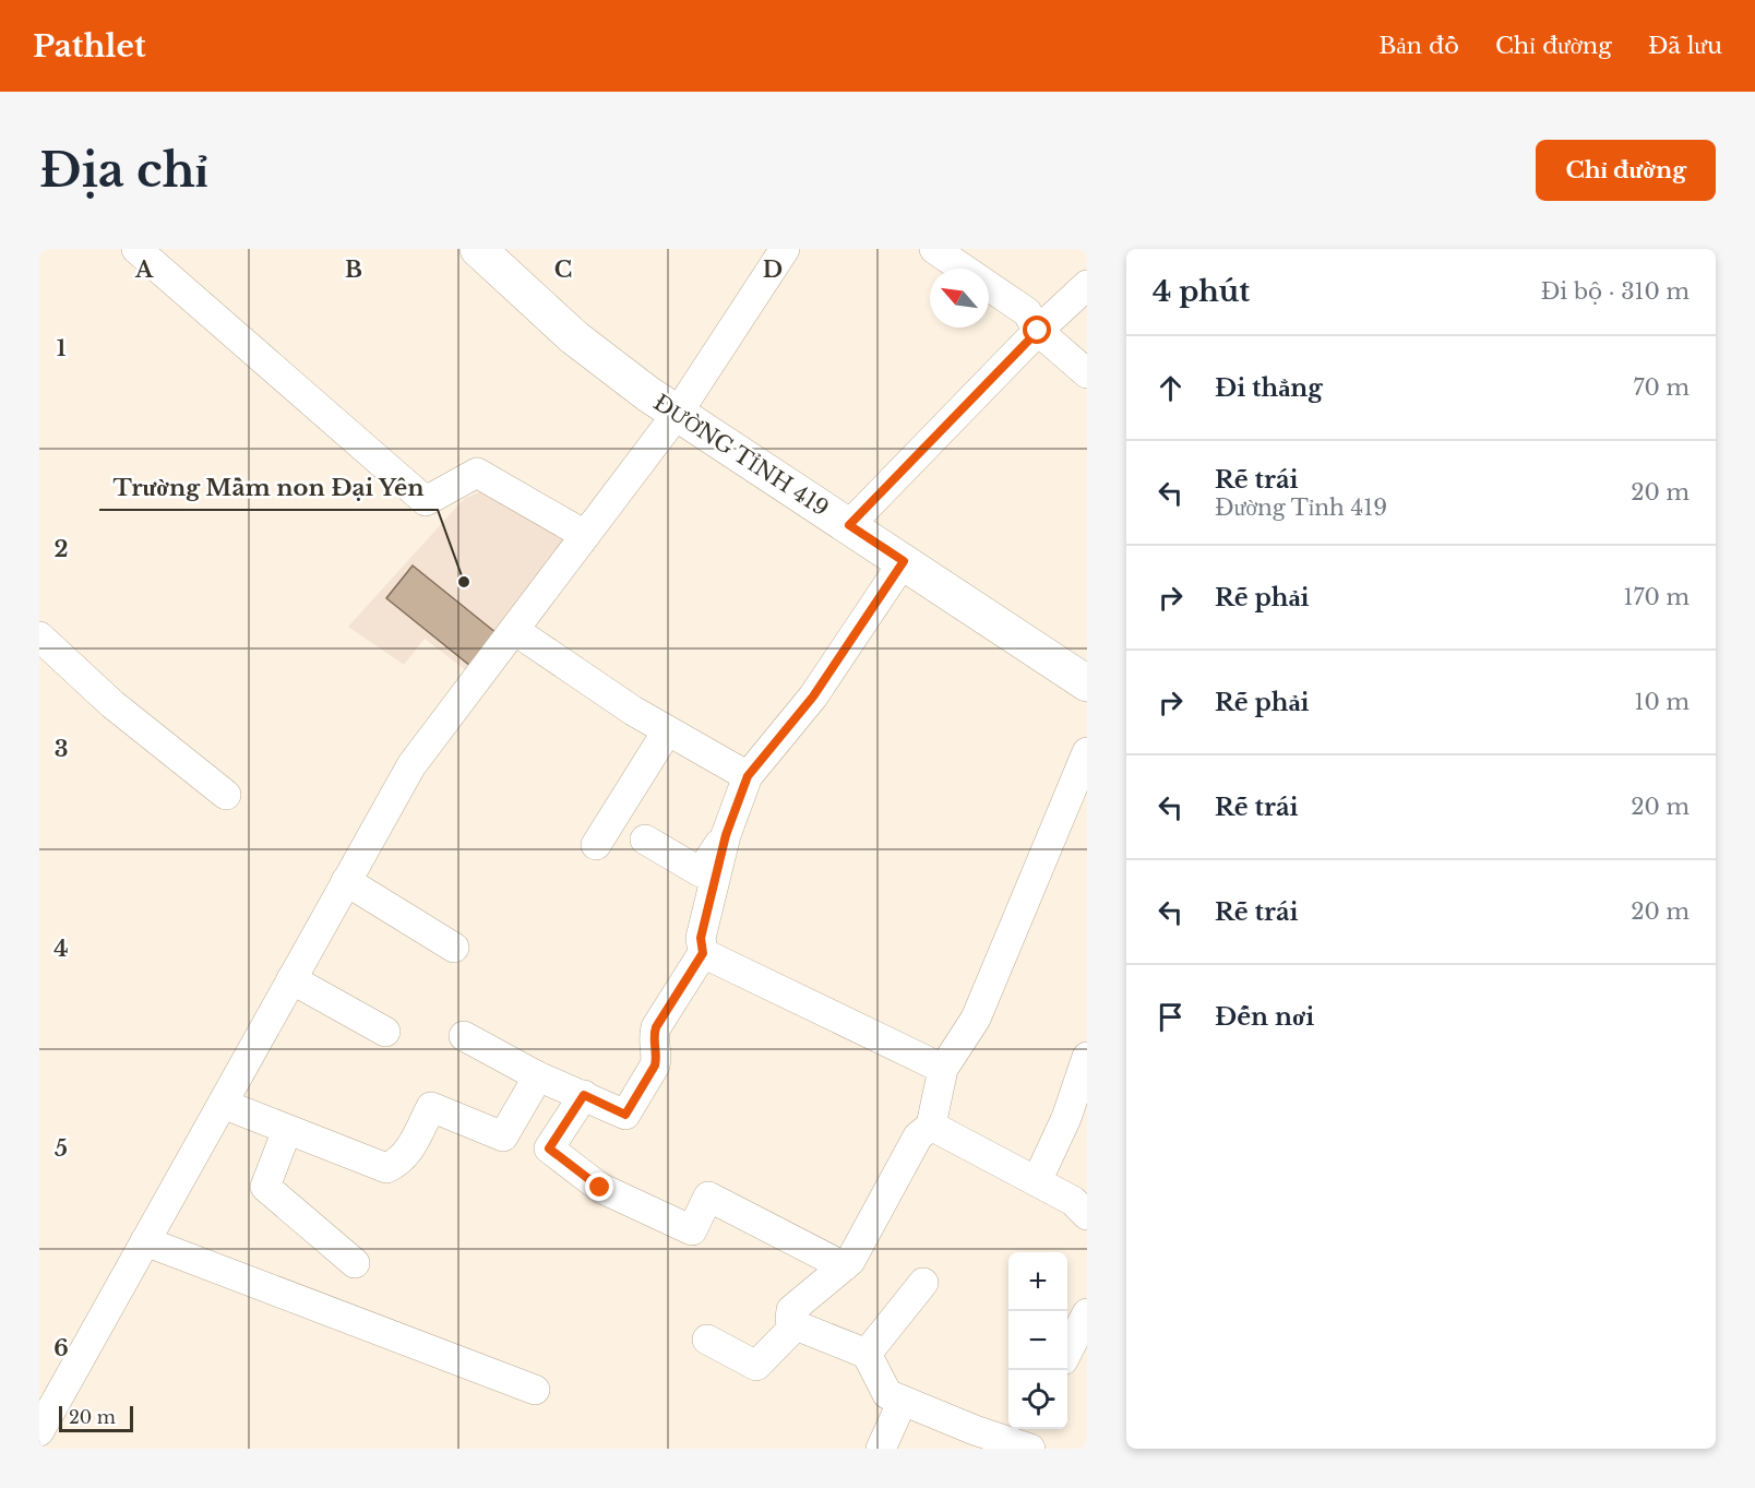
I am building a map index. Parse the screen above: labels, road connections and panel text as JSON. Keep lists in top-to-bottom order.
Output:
{
  "streets": {
    "main road": ["ĐƯỜNG TỈNH 419"]
  },
  "places": ["Trường Mầm non Đại Yên"],
  "scale_bar": "20 m",
  "north": "top left",
  "page": {
    "header": "Pathlet",
    "nav": ["Bản đồ", "Chỉ đường", "Đã lưu"],
    "buttons": "Chỉ đường",
    "title": "Địa chỉ",
    "heading": ["4 phút", "Đi bộ · 310 m"],
    "list": [
      ["Đi thẳng", "70 m"],
      ["Rẽ trái", "Đường Tỉnh 419", "20 m"],
      ["Rẽ phải", "170 m"],
      ["Rẽ phải", "10 m"],
      ["Rẽ trái", "20 m"],
      ["Rẽ trái", "20 m"],
      "Đến nơi"
    ],
    "map_buttons": ["+", "−"],
    "scale": "20 m"
  },
  "grid": {
    "columns": [
      "A",
      "B",
      "C",
      "D"
    ],
    "rows": [
      "1",
      "2",
      "3",
      "4",
      "5",
      "6"
    ]
  }
}
